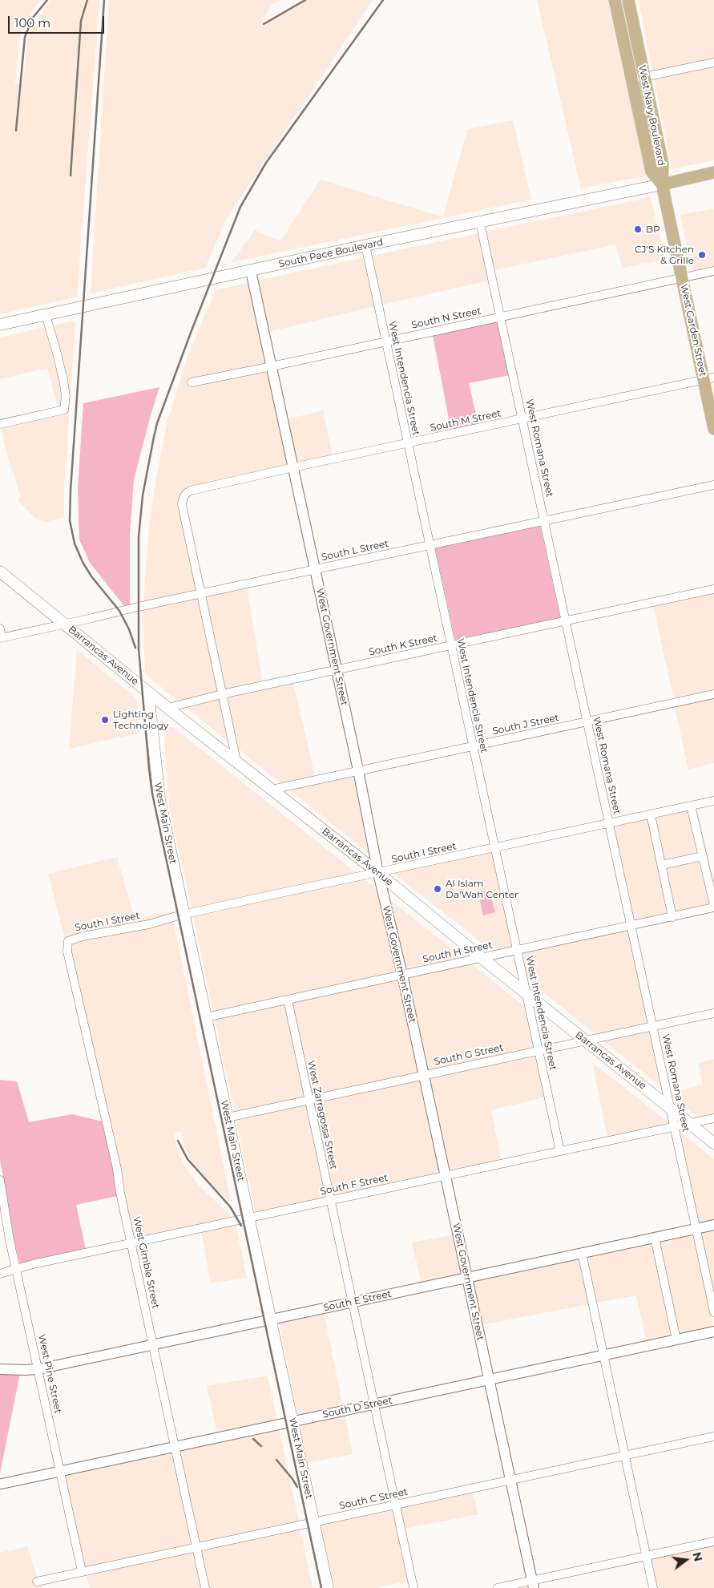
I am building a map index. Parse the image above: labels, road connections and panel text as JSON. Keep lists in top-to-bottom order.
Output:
{
  "streets": {
    "main road": [
      "West Navy Boulevard",
      "South Pace Boulevard",
      "West Garden Street",
      "Barrancas Avenue",
      "West Main Street"
    ],
    "street": [
      "South N Street",
      "West Intendencia Street",
      "South M Street",
      "West Romana Street",
      "South L Street",
      "South K Street",
      "West Government Street",
      "South J Street",
      "South I Street",
      "South H Street",
      "South G Street",
      "West Zarragossa Street",
      "South F Street",
      "West Gimble Street",
      "South E Street",
      "West Pine Street",
      "South D Street",
      "South C Street"
    ]
  },
  "crossings": [
    ["West Navy Boulevard", "South Pace Boulevard"],
    ["West Navy Boulevard", "West Garden Street"],
    ["South Pace Boulevard", "West Garden Street"],
    ["South Pace Boulevard", "West Intendencia Street"],
    ["South Pace Boulevard", "West Romana Street"],
    ["South Pace Boulevard", "West Government Street"],
    ["South N Street", "West Garden Street"],
    ["South N Street", "West Intendencia Street"],
    ["South N Street", "West Romana Street"],
    ["South N Street", "West Government Street"],
    ["West Garden Street", "South M Street"],
    ["West Intendencia Street", "South M Street"],
    ["West Intendencia Street", "South L Street"],
    ["West Intendencia Street", "South K Street"],
    ["West Intendencia Street", "Barrancas Avenue"],
    ["West Intendencia Street", "South J Street"],
    ["West Intendencia Street", "South I Street"],
    ["West Intendencia Street", "South H Street"],
    ["West Intendencia Street", "South G Street"],
    ["West Intendencia Street", "South F Street"],
    ["South M Street", "West Romana Street"],
    ["South M Street", "South L Street"],
    ["South M Street", "West Government Street"],
    ["West Romana Street", "South L Street"],
    ["West Romana Street", "South K Street"],
    ["West Romana Street", "Barrancas Avenue"],
    ["West Romana Street", "South J Street"],
    ["West Romana Street", "South I Street"],
    ["West Romana Street", "South H Street"],
    ["West Romana Street", "South G Street"],
    ["West Romana Street", "South F Street"],
    ["West Romana Street", "South E Street"],
    ["South L Street", "West Government Street"],
    ["South L Street", "Barrancas Avenue"],
    ["South K Street", "West Government Street"],
    ["South K Street", "Barrancas Avenue"],
    ["West Government Street", "Barrancas Avenue"],
    ["West Government Street", "South J Street"],
    ["West Government Street", "South I Street"],
    ["West Government Street", "South H Street"],
    ["West Government Street", "South G Street"],
    ["West Government Street", "South F Street"],
    ["West Government Street", "South E Street"],
    ["West Government Street", "South D Street"],
    ["West Government Street", "South C Street"],
    ["Barrancas Avenue", "South J Street"],
    ["Barrancas Avenue", "West Main Street"],
    ["Barrancas Avenue", "South I Street"],
    ["Barrancas Avenue", "South H Street"],
    ["Barrancas Avenue", "South G Street"],
    ["Barrancas Avenue", "South F Street"],
    ["West Main Street", "South I Street"],
    ["West Main Street", "South H Street"],
    ["West Main Street", "South G Street"],
    ["West Main Street", "South F Street"],
    ["West Main Street", "South E Street"],
    ["West Main Street", "South D Street"],
    ["West Main Street", "South C Street"],
    ["South I Street", "West Gimble Street"],
    ["South H Street", "West Zarragossa Street"],
    ["South G Street", "West Zarragossa Street"],
    ["West Zarragossa Street", "South F Street"],
    ["West Zarragossa Street", "South E Street"],
    ["West Zarragossa Street", "South D Street"],
    ["West Zarragossa Street", "South C Street"],
    ["South F Street", "West Gimble Street"],
    ["South F Street", "West Pine Street"],
    ["West Gimble Street", "South E Street"],
    ["West Gimble Street", "South D Street"],
    ["West Gimble Street", "South C Street"],
    ["South E Street", "West Pine Street"],
    ["West Pine Street", "South D Street"],
    ["West Pine Street", "South C Street"]
  ],
  "places": [
    "BP",
    "CJ'S Kitchen & Grille",
    "Lighting Technology",
    "Al Islam Da'Wah Center"
  ],
  "scale_bar": "100 m",
  "north": "right"
}
